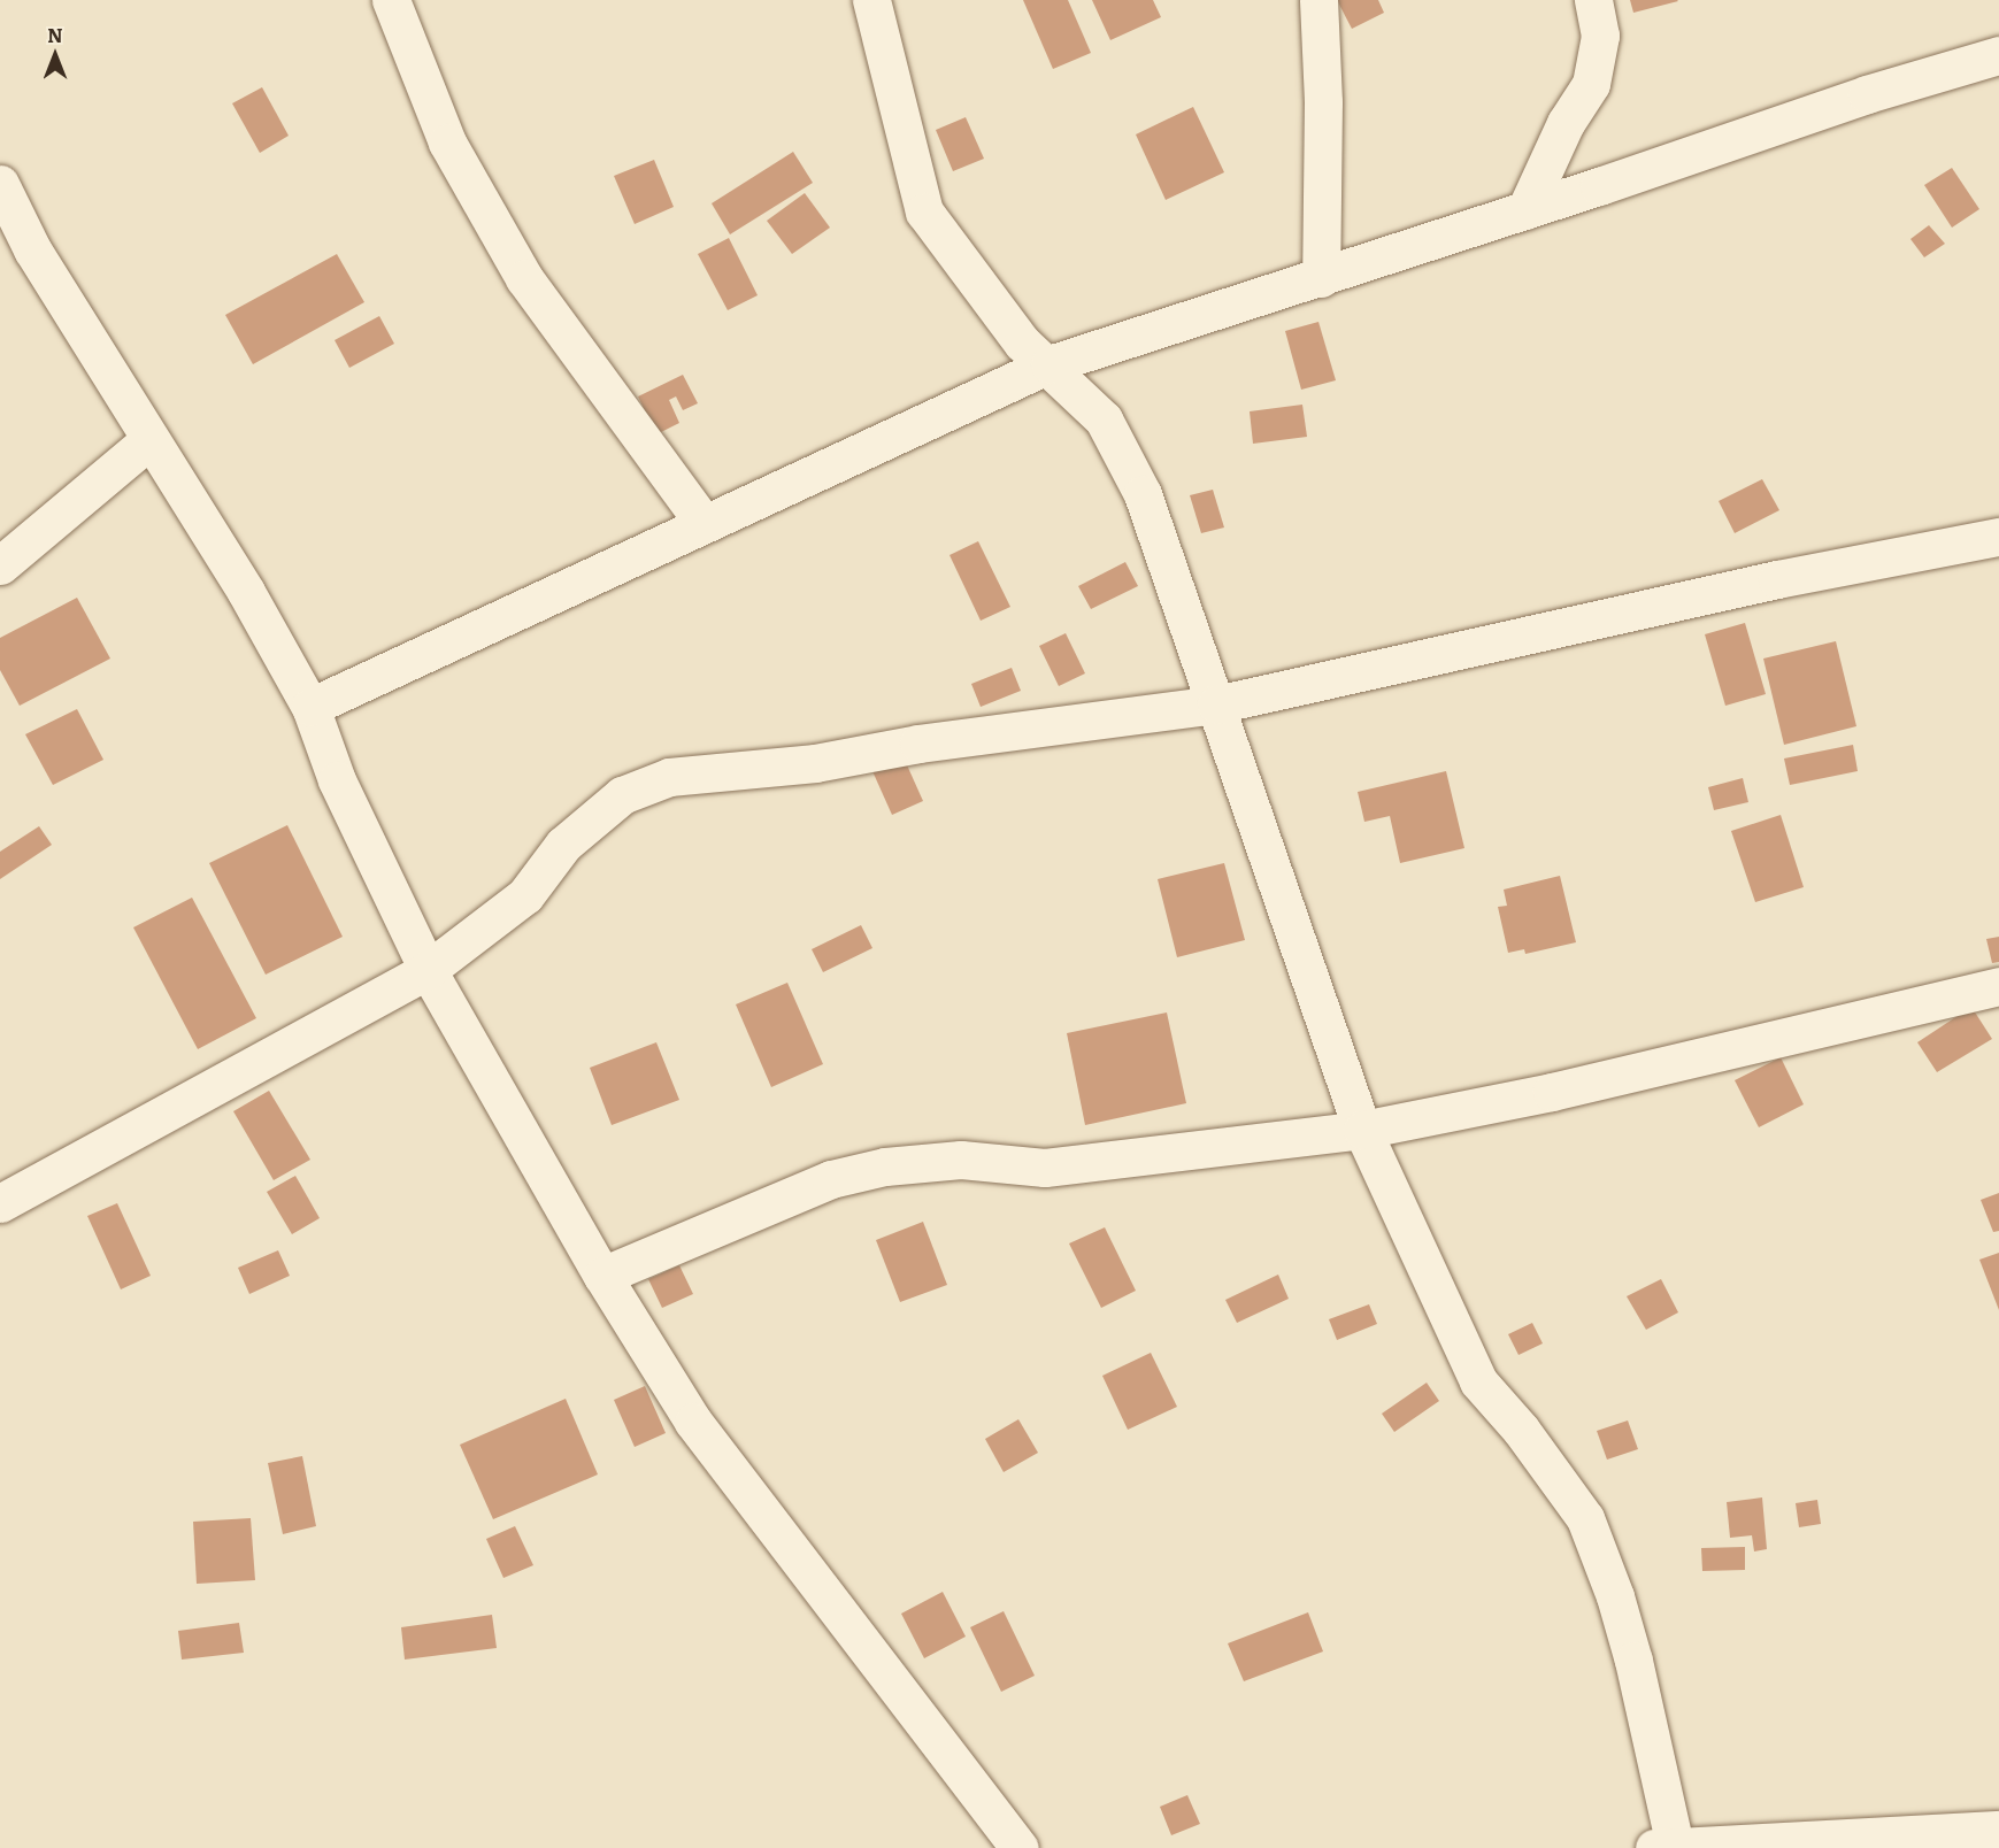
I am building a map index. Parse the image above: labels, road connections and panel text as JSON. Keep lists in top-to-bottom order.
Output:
{
  "north": "top"
}
